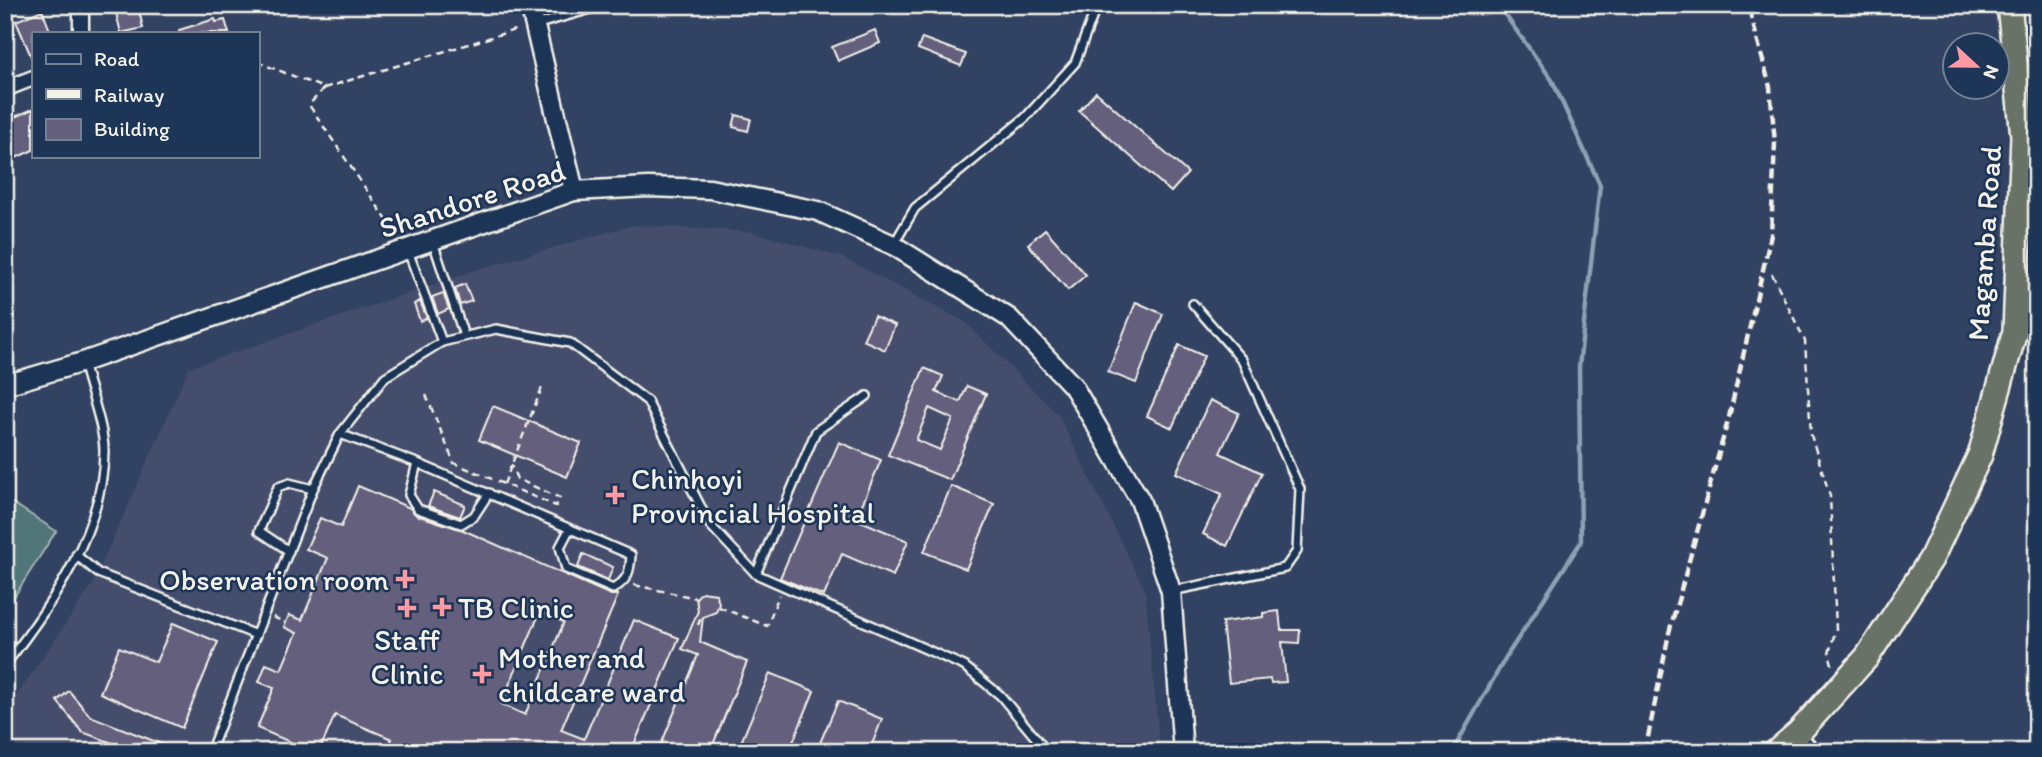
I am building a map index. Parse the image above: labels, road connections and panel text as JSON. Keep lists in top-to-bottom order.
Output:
{
  "streets": {
    "highway": ["Magamba Road"],
    "street": ["Shandore Road"]
  },
  "places": {
    "health": [
      "Chinhoyi Provincial Hospital",
      "Observation room",
      "TB Clinic",
      "Staff Clinic",
      "Mother and childcare ward"
    ]
  },
  "legend": ["Road", "Railway", "Building"],
  "north": "right"
}
